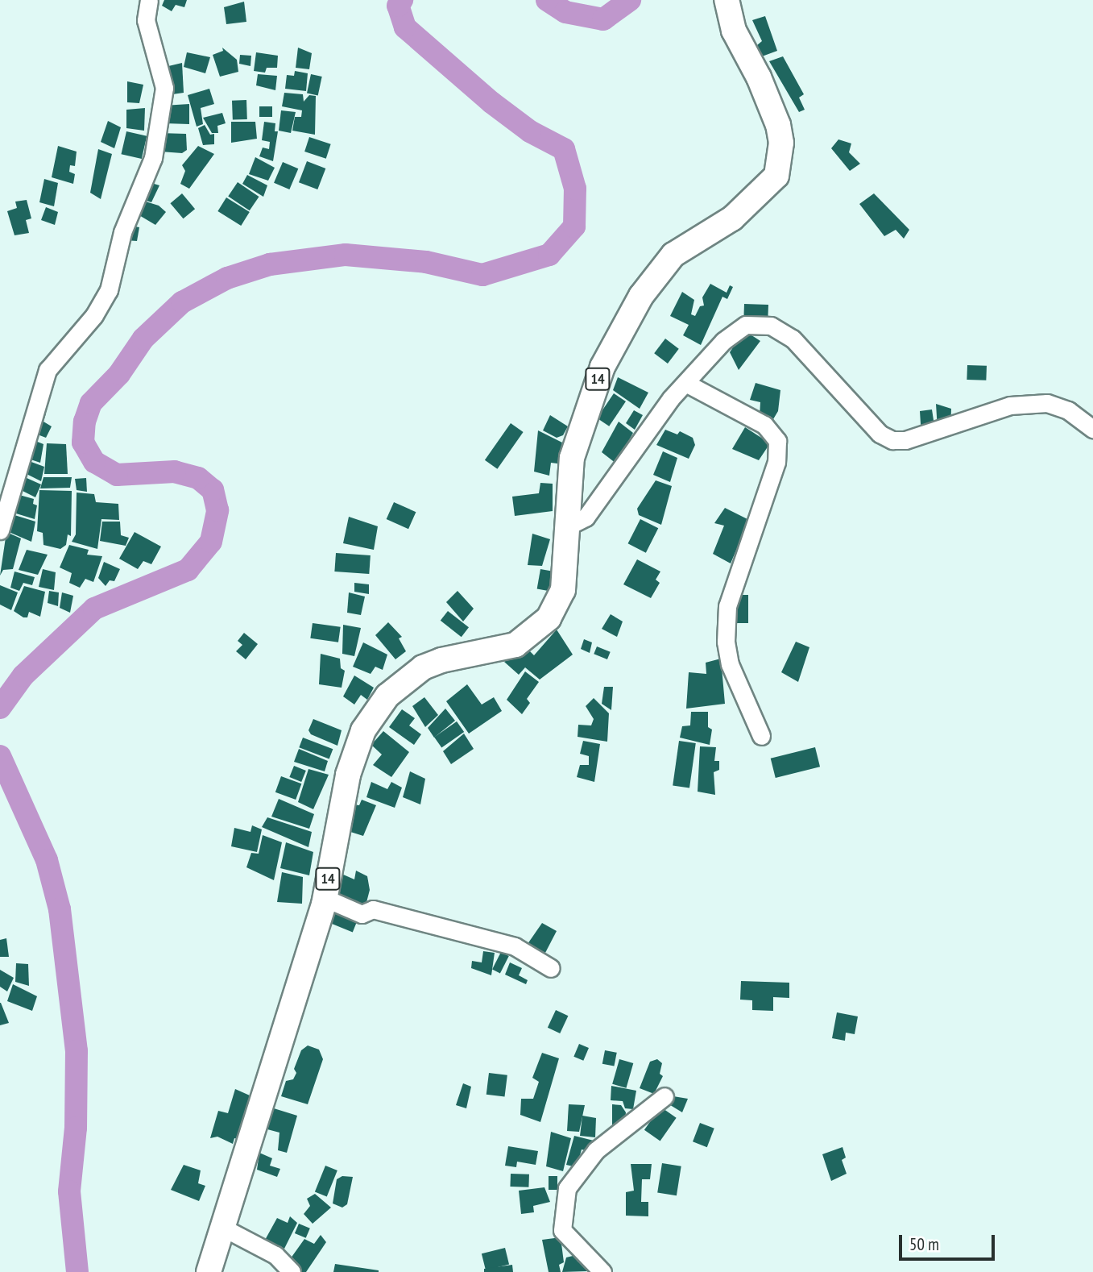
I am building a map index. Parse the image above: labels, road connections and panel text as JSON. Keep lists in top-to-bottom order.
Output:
{
  "streets": {
    "highway": ["14"]
  },
  "scale_bar": "50 m"
}
